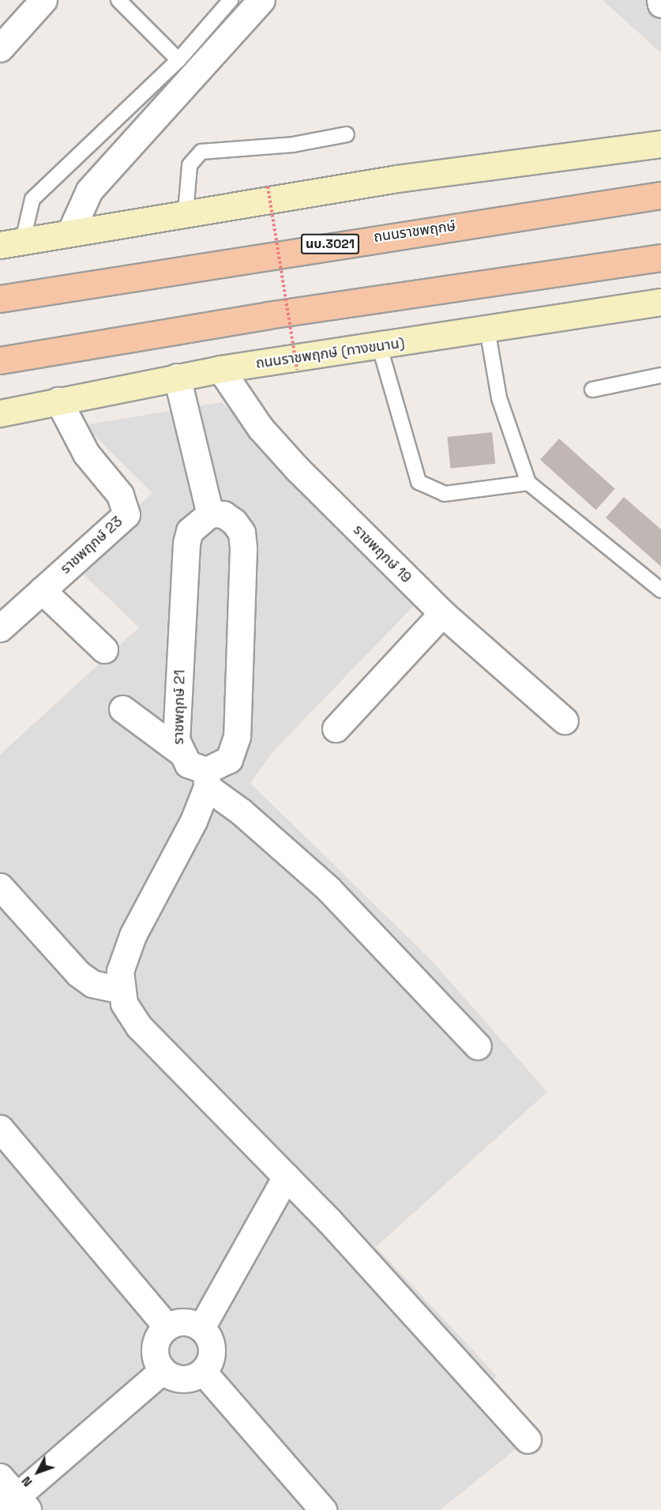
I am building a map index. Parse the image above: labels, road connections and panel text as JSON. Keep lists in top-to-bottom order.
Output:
{
  "streets": {
    "main road": ["ถนนราชพฤกษ์", "นบ.3021", "ถนนราชพฤกษ์ (ทางขนาน)"],
    "street": ["ราชพฤกษ์ 23", "ราชพฤกษ์ 19", "ราชพฤกษ์ 21"]
  },
  "crossings": [
    ["ถนนราชพฤกษ์ (ทางขนาน)", "ราชพฤกษ์ 23"],
    ["ถนนราชพฤกษ์ (ทางขนาน)", "ราชพฤกษ์ 19"]
  ],
  "north": "bottom left"
}
